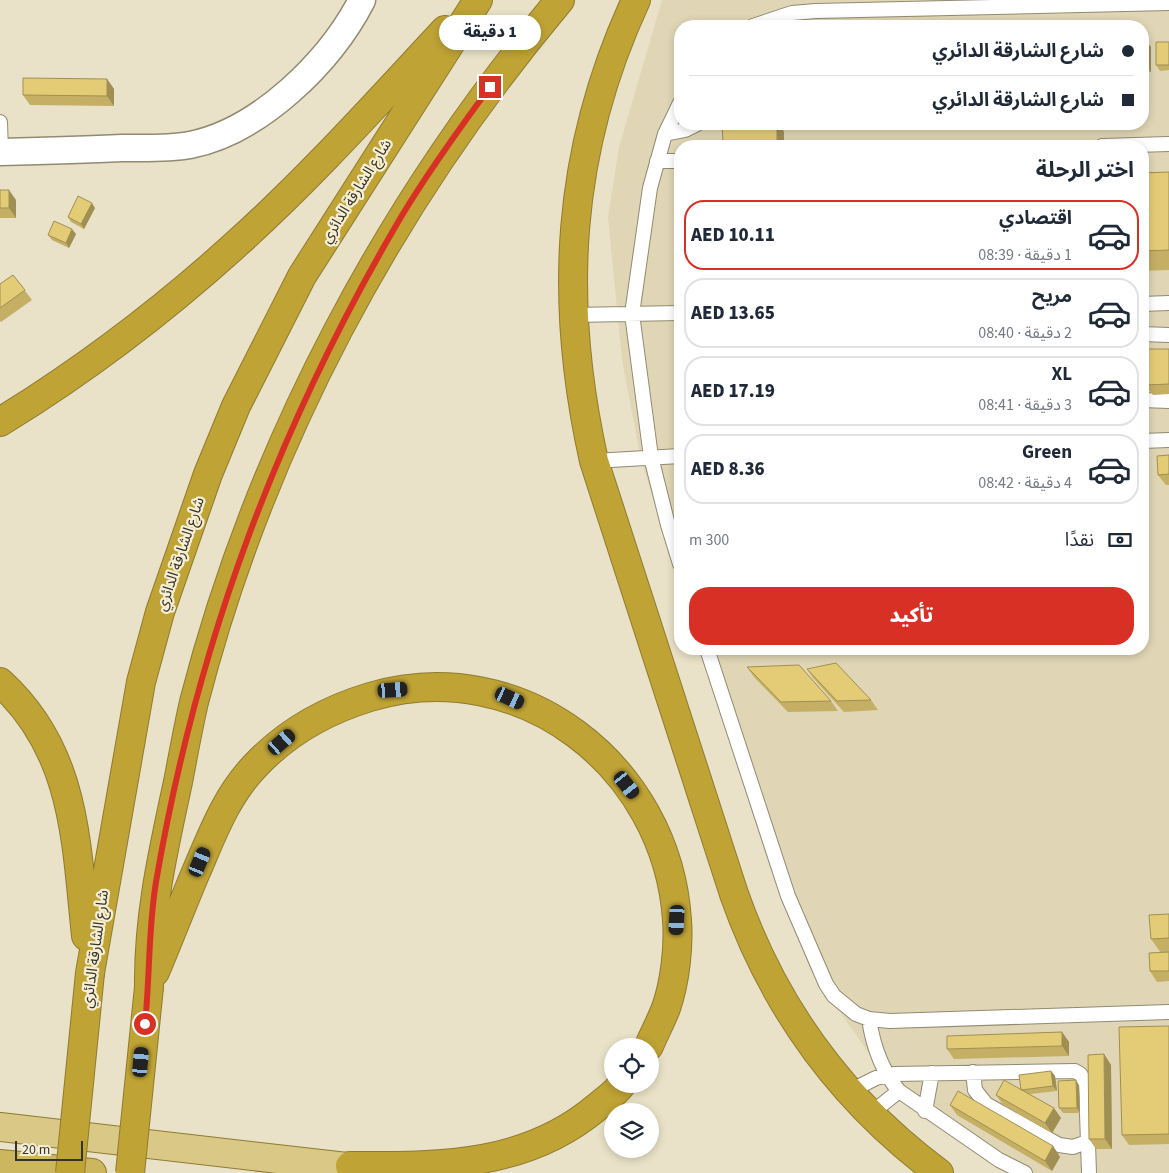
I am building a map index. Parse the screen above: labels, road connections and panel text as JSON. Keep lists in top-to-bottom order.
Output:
{
  "streets": {
    "highway": ["شارع الشارقة الدائري"]
  },
  "scale_bar": "20 m",
  "page": {
    "bubble": "1 دقيقة",
    "banner": ["شارع الشارقة الدائري", "شارع الشارقة الدائري"],
    "heading": "اختر الرحلة",
    "list": [
      {
        "name": "اقتصادي",
        "note": "1 دقيقة · 08:39",
        "value": "AED 10.11"
      },
      {
        "name": "مريح",
        "note": "2 دقيقة · 08:40",
        "value": "AED 13.65"
      },
      {
        "name": "XL",
        "note": "3 دقيقة · 08:41",
        "value": "AED 17.19"
      },
      {
        "name": "Green",
        "note": "4 دقيقة · 08:42",
        "value": "AED 8.36"
      }
    ],
    "pay": ["نقدًا", "300 m"],
    "buttons": "تأكيد",
    "scale": "20 m"
  }
}
